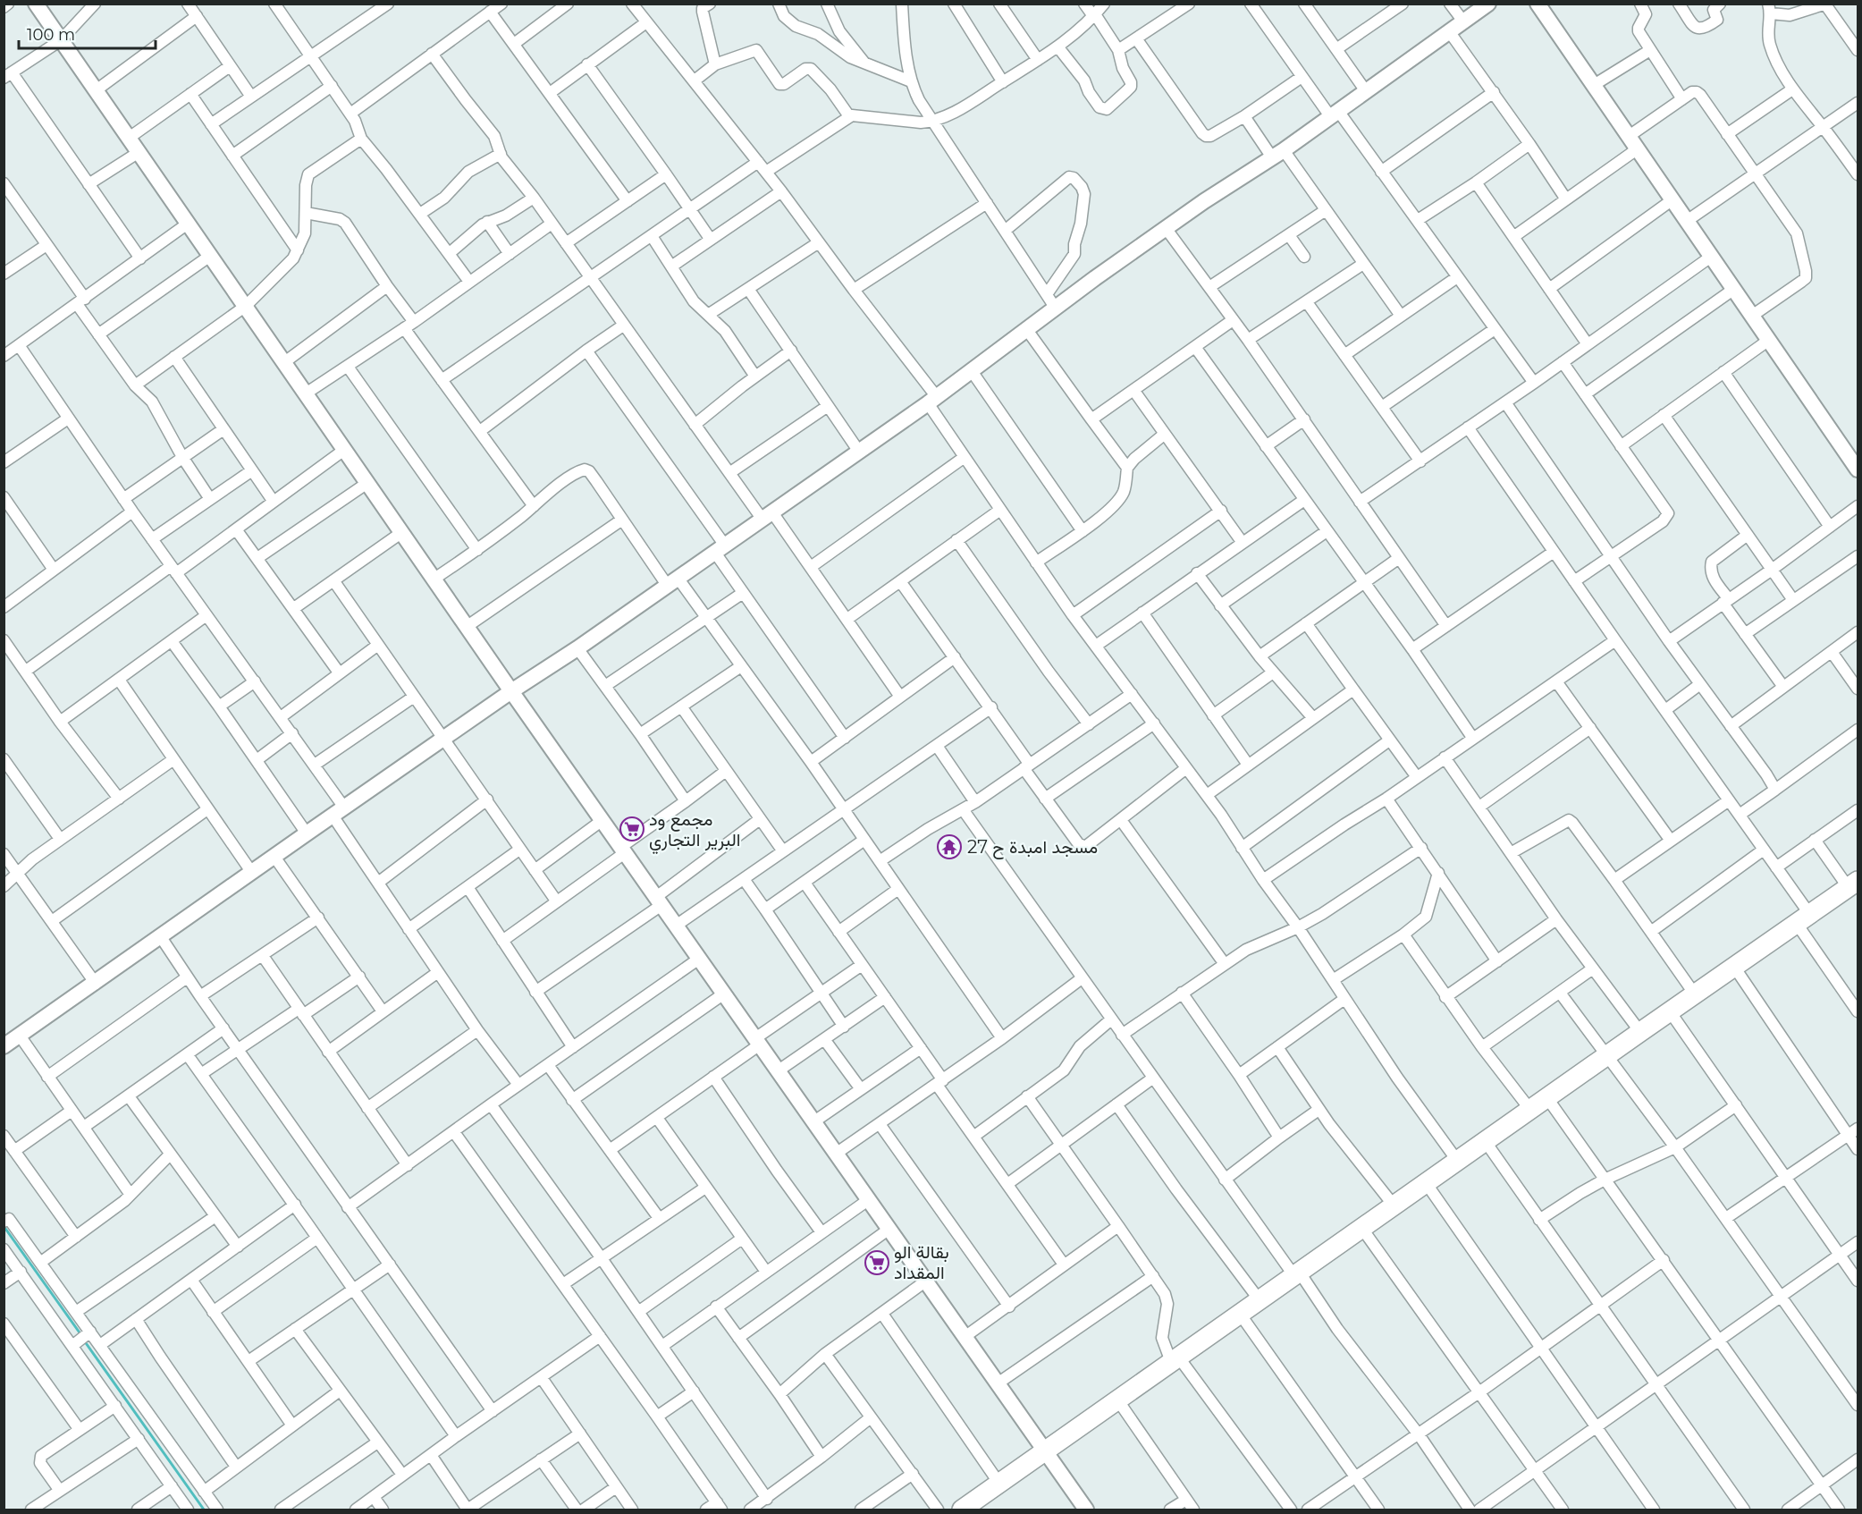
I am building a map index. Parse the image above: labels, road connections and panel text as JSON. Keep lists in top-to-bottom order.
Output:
{
  "places": {
    "supermarket": ["مجمع ود البرير التجاري", "بقالة الو المقداد"],
    "temple": ["مسجد امبدة ح 27"]
  },
  "scale_bar": "100 m"
}
